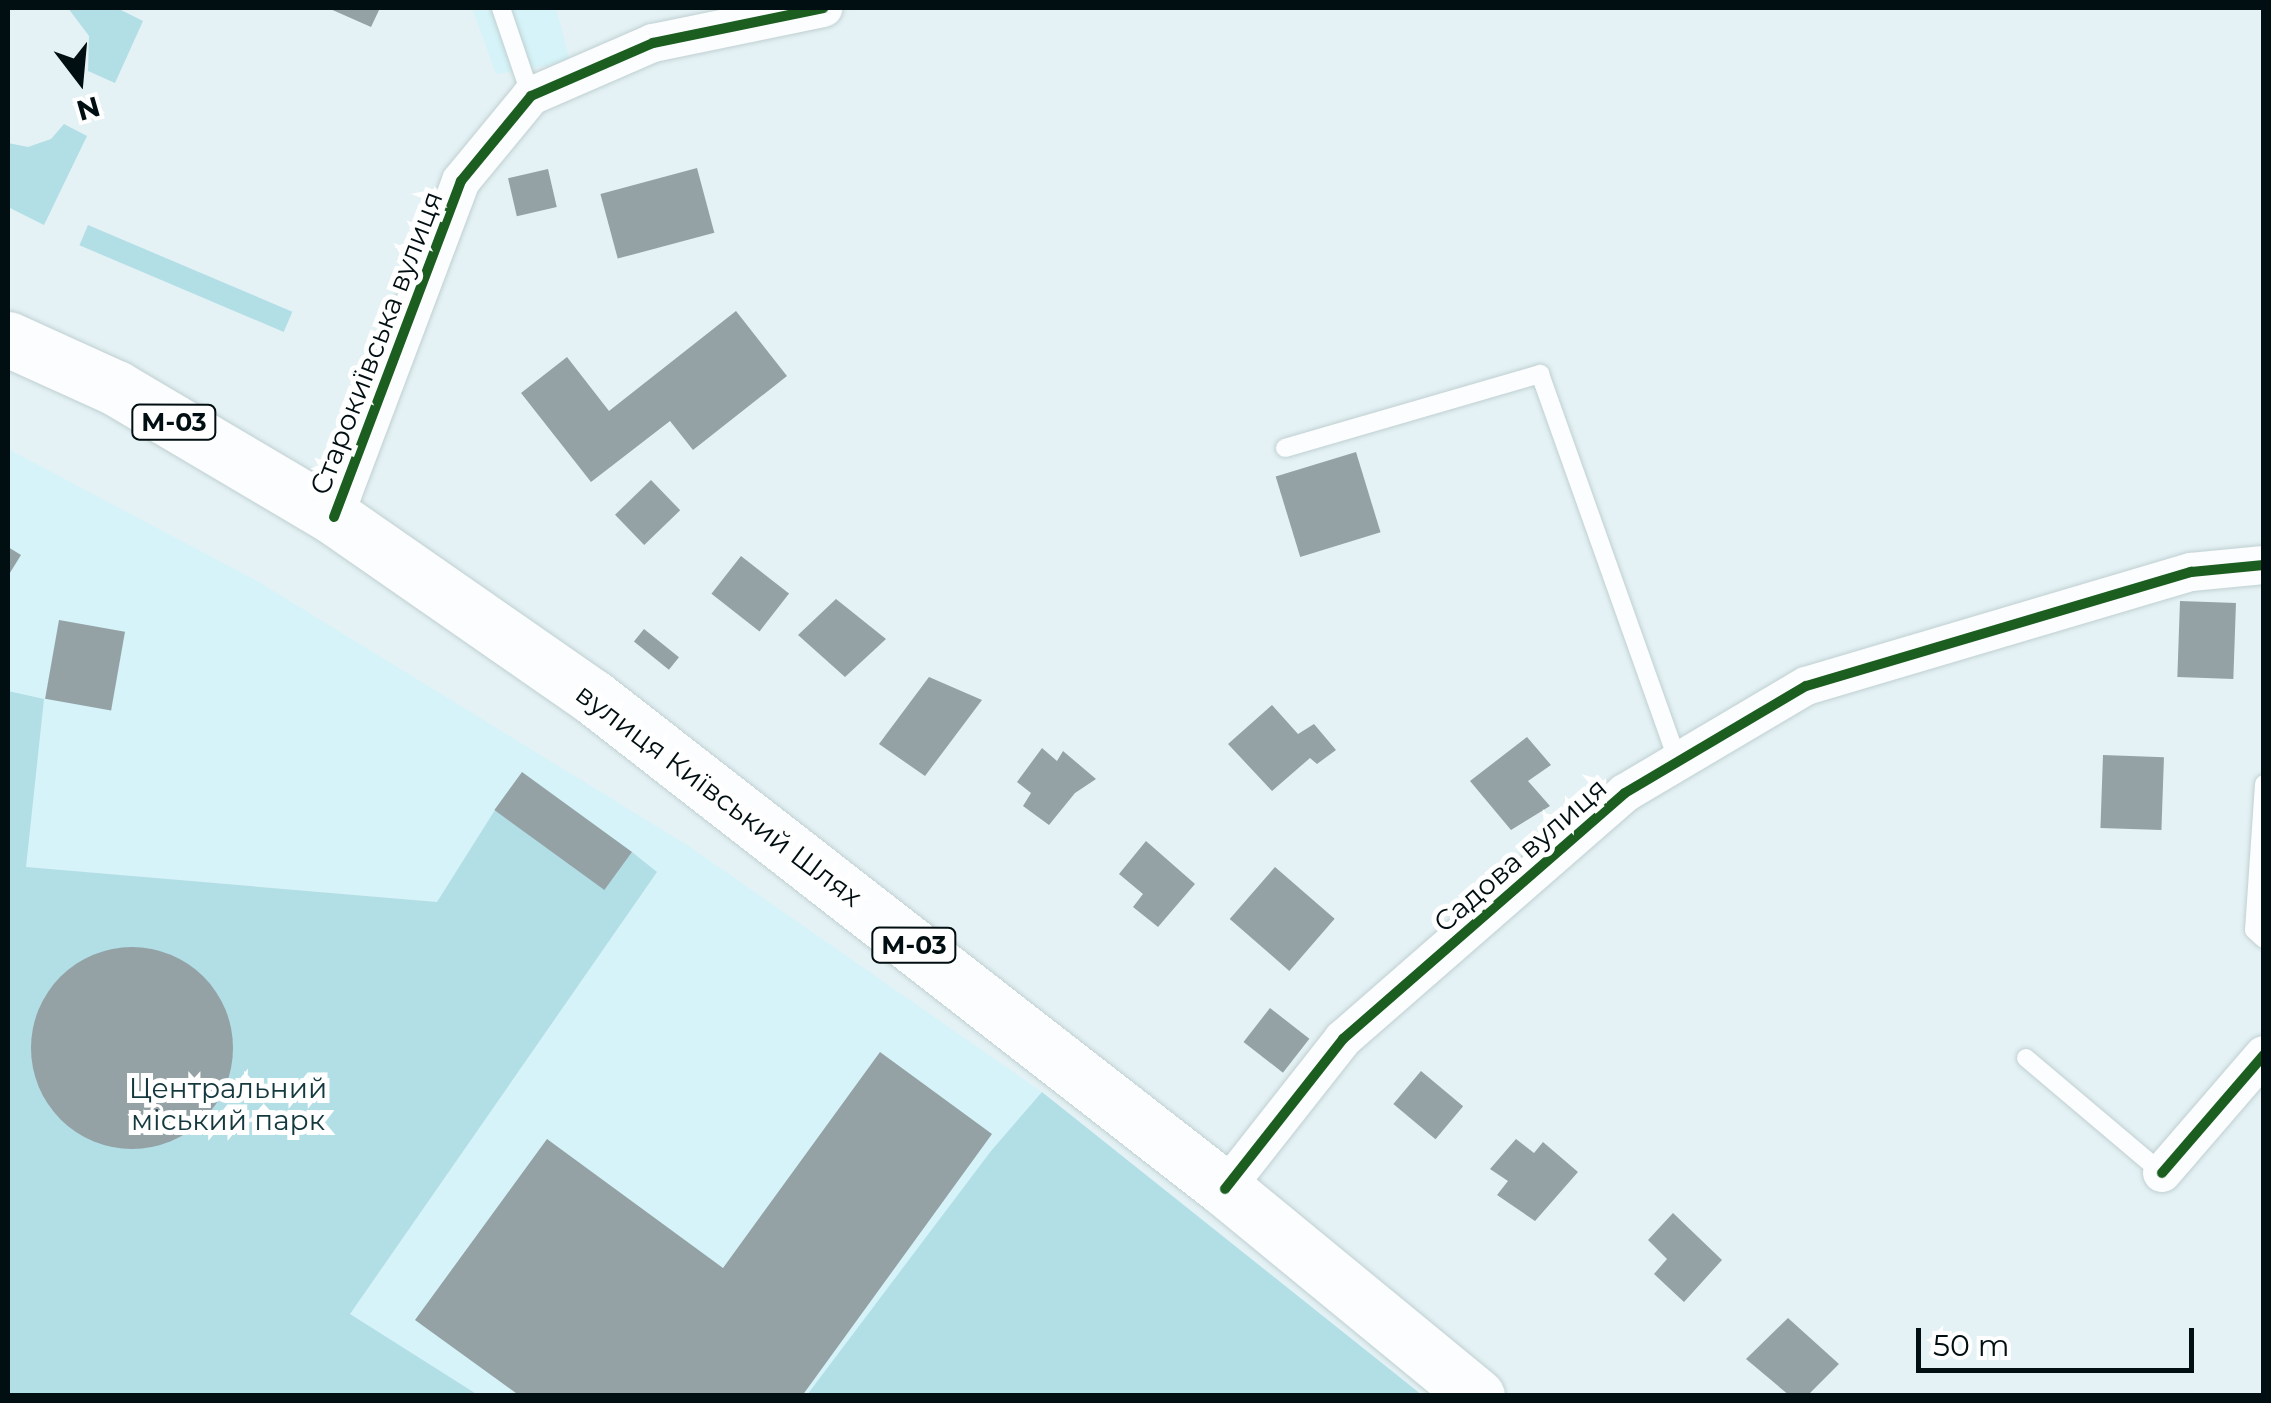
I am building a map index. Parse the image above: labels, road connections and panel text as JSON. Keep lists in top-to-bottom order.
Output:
{
  "streets": {
    "highway": ["М-03", "вулиця Київський Шлях"],
    "street": ["Старокиївська вулиця", "Садова вулиця"]
  },
  "crossings": [
    ["Старокиївська вулиця", "вулиця Київський Шлях"],
    ["вулиця Київський Шлях", "Садова вулиця"]
  ],
  "parks": ["Центральний міський парк"],
  "scale_bar": "50 m",
  "north": "bottom"
}
